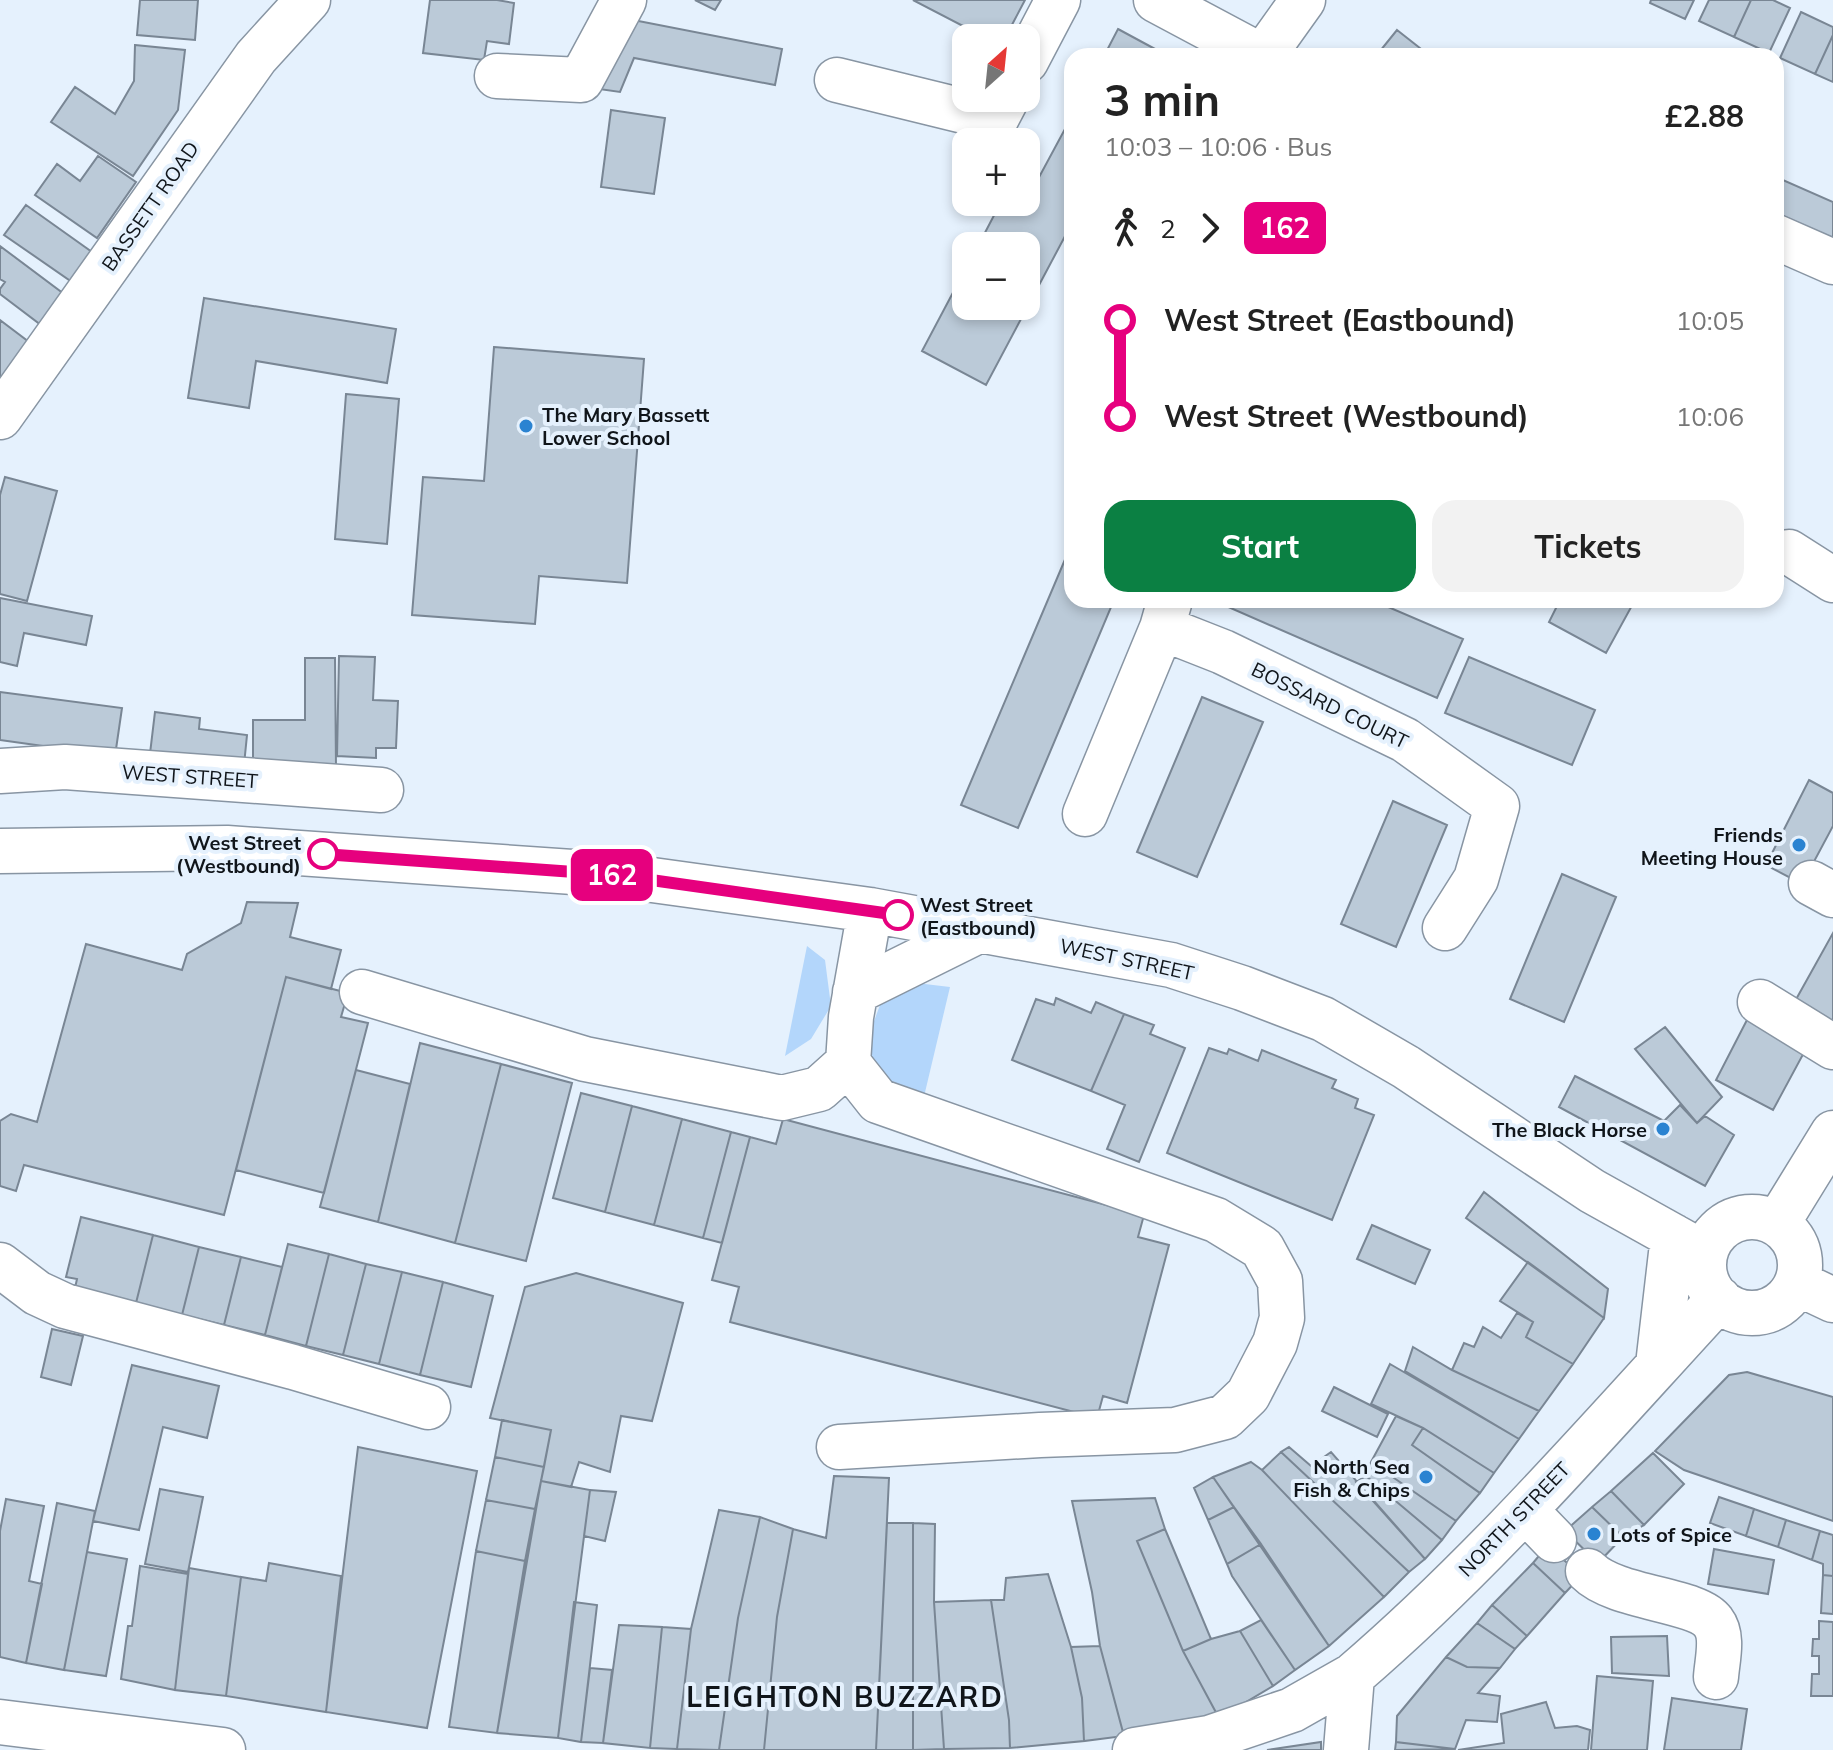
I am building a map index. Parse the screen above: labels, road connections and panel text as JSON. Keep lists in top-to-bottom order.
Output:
{
  "streets": {
    "street": [
      "BASSETT ROAD",
      "BOSSARD COURT",
      "WEST STREET",
      "NORTH STREET"
    ]
  },
  "districts": ["LEIGHTON BUZZARD"],
  "places": [
    "The Mary Bassett Lower School",
    "Friends Meeting House",
    "West Street (Westbound)",
    "West Street (Eastbound)",
    "The Black Horse",
    "North Sea Fish & Chips",
    "Lots of Spice"
  ],
  "lines": ["bus line 162"],
  "north": "top right",
  "page": {
    "on_map": "162",
    "map_buttons": ["+", "−"],
    "heading": ["3 min", "10:03 – 10:06 · Bus", "£2.88"],
    "legs": ["2", "162"],
    "list": [
      {
        "name": "West Street (Eastbound)",
        "value": "10:05"
      },
      {
        "name": "West Street (Westbound)",
        "value": "10:06"
      }
    ],
    "buttons": ["Start", "Tickets"]
  }
}
